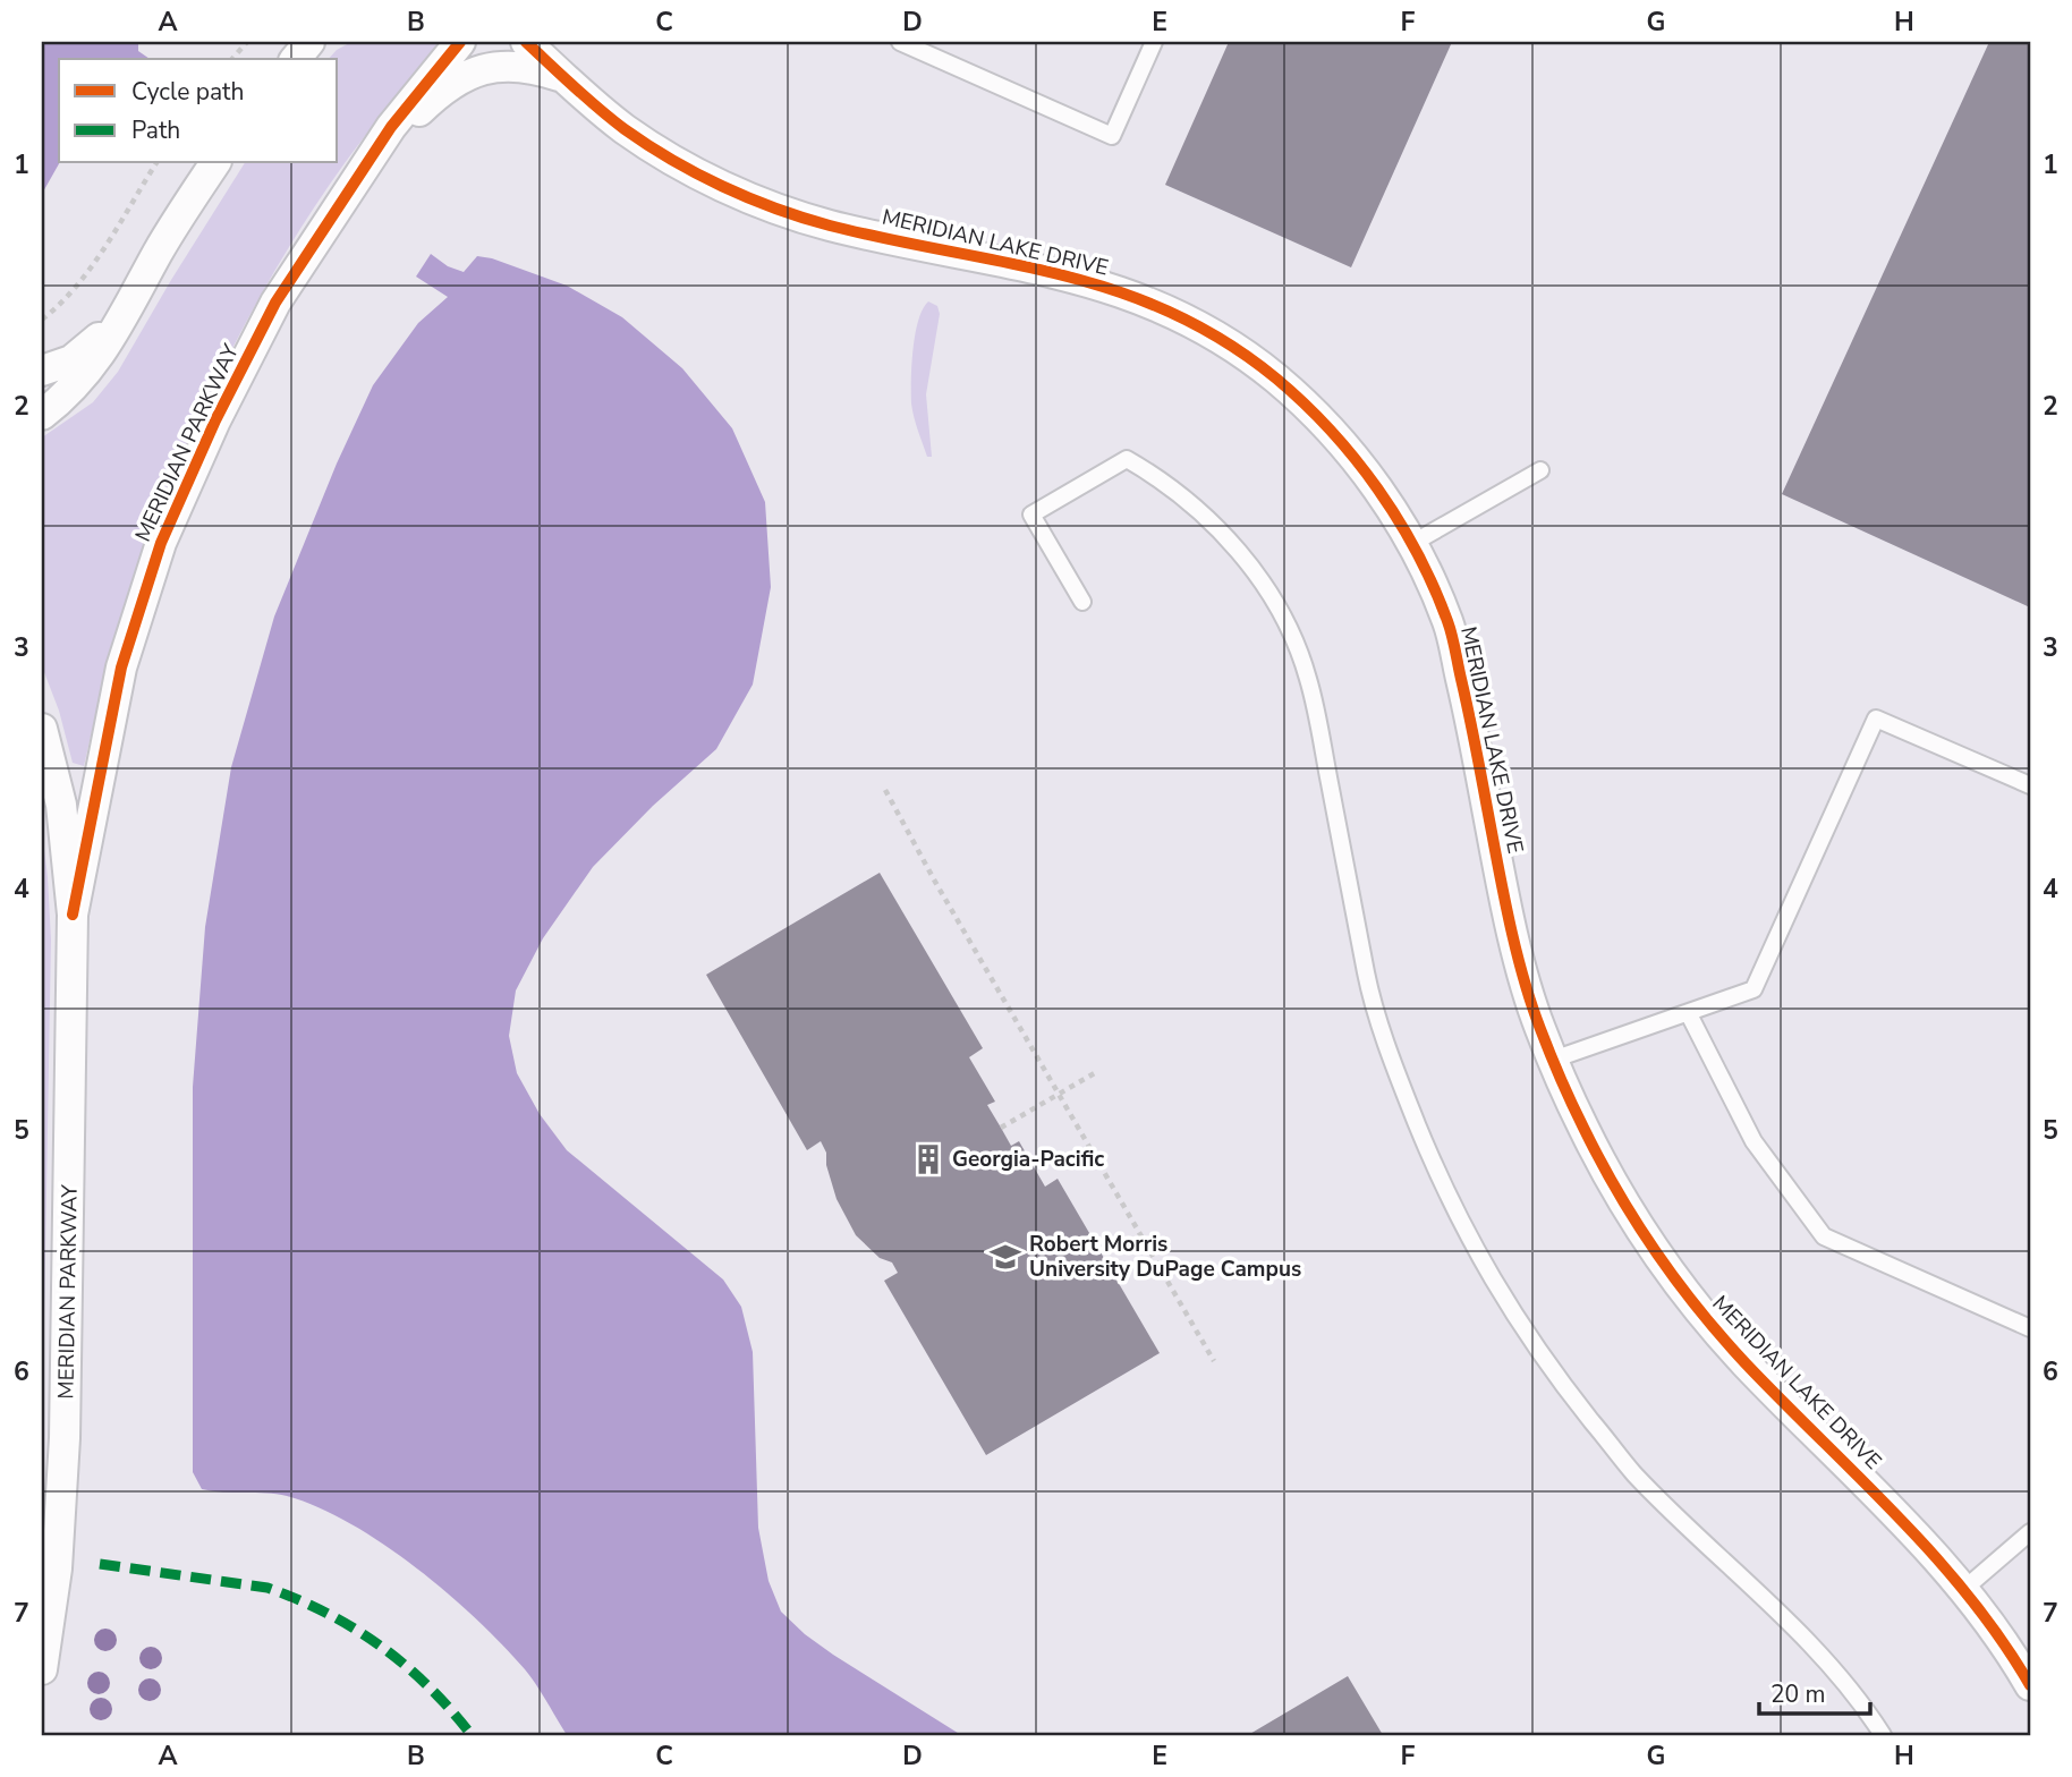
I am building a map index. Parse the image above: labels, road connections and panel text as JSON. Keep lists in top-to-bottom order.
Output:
{
  "streets": {
    "street": ["MERIDIAN LAKE DRIVE", "MERIDIAN PARKWAY"]
  },
  "crossings": [
    ["MERIDIAN LAKE DRIVE", "MERIDIAN PARKWAY"]
  ],
  "places": {
    "building": ["Georgia-Pacific"],
    "school or university": ["Robert Morris University DuPage Campus"]
  },
  "legend": ["Cycle path", "Path"],
  "scale_bar": "20 m",
  "grid": {
    "columns": [
      "A",
      "B",
      "C",
      "D",
      "E",
      "F",
      "G",
      "H"
    ],
    "rows": [
      "1",
      "2",
      "3",
      "4",
      "5",
      "6",
      "7"
    ]
  }
}
